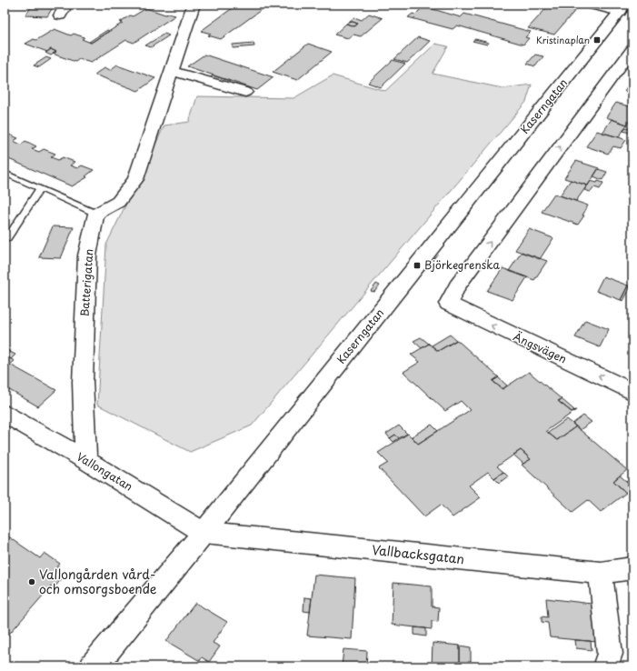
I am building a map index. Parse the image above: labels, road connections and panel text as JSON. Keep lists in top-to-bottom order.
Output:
{
  "streets": {
    "main road": ["Kaserngatan"],
    "street": [
      "Batterigatan",
      "Ängsvägen",
      "Vallongatan",
      "Vallbacksgatan"
    ]
  },
  "crossings": [
    ["Kaserngatan", "Vallongatan"],
    ["Kaserngatan", "Vallbacksgatan"],
    ["Batterigatan", "Vallongatan"],
    ["Vallongatan", "Vallbacksgatan"]
  ],
  "places": {
    "transit": ["Kristinaplan", "Björkegrenska"],
    "other": ["Vallongården vård- och omsorgsboende"]
  }
}
